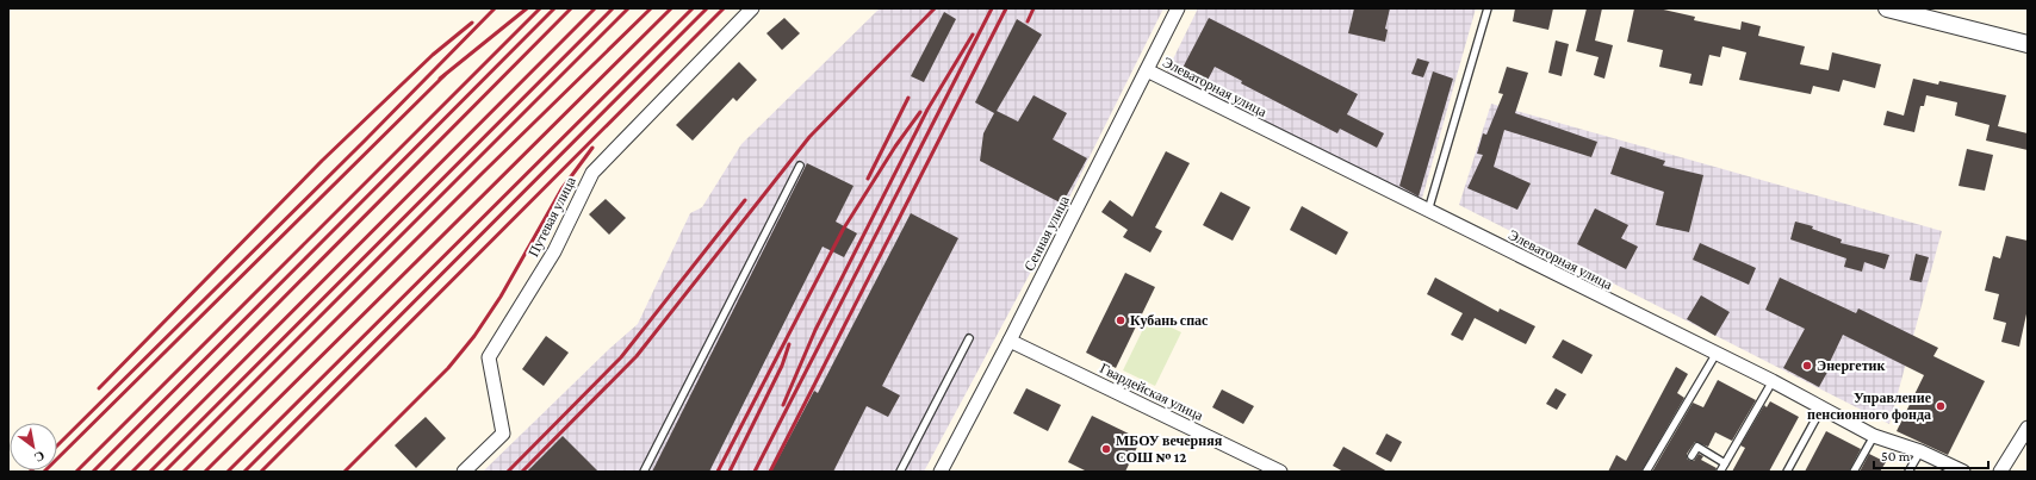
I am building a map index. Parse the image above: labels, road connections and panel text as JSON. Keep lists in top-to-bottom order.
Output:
{
  "streets": {
    "street": [
      "Элеваторная улица",
      "Путевая улица",
      "Сенная улица",
      "Гвардейская улица"
    ]
  },
  "crossings": [
    ["Элеваторная улица", "Сенная улица"],
    ["Сенная улица", "Гвардейская улица"]
  ],
  "places": [
    "Кубань спас",
    "Энергетик",
    "Управление пенсионного фонда",
    "МБОУ вечерняя СОШ № 12"
  ],
  "scale_bar": "50 m",
  "north": "bottom right"
}
